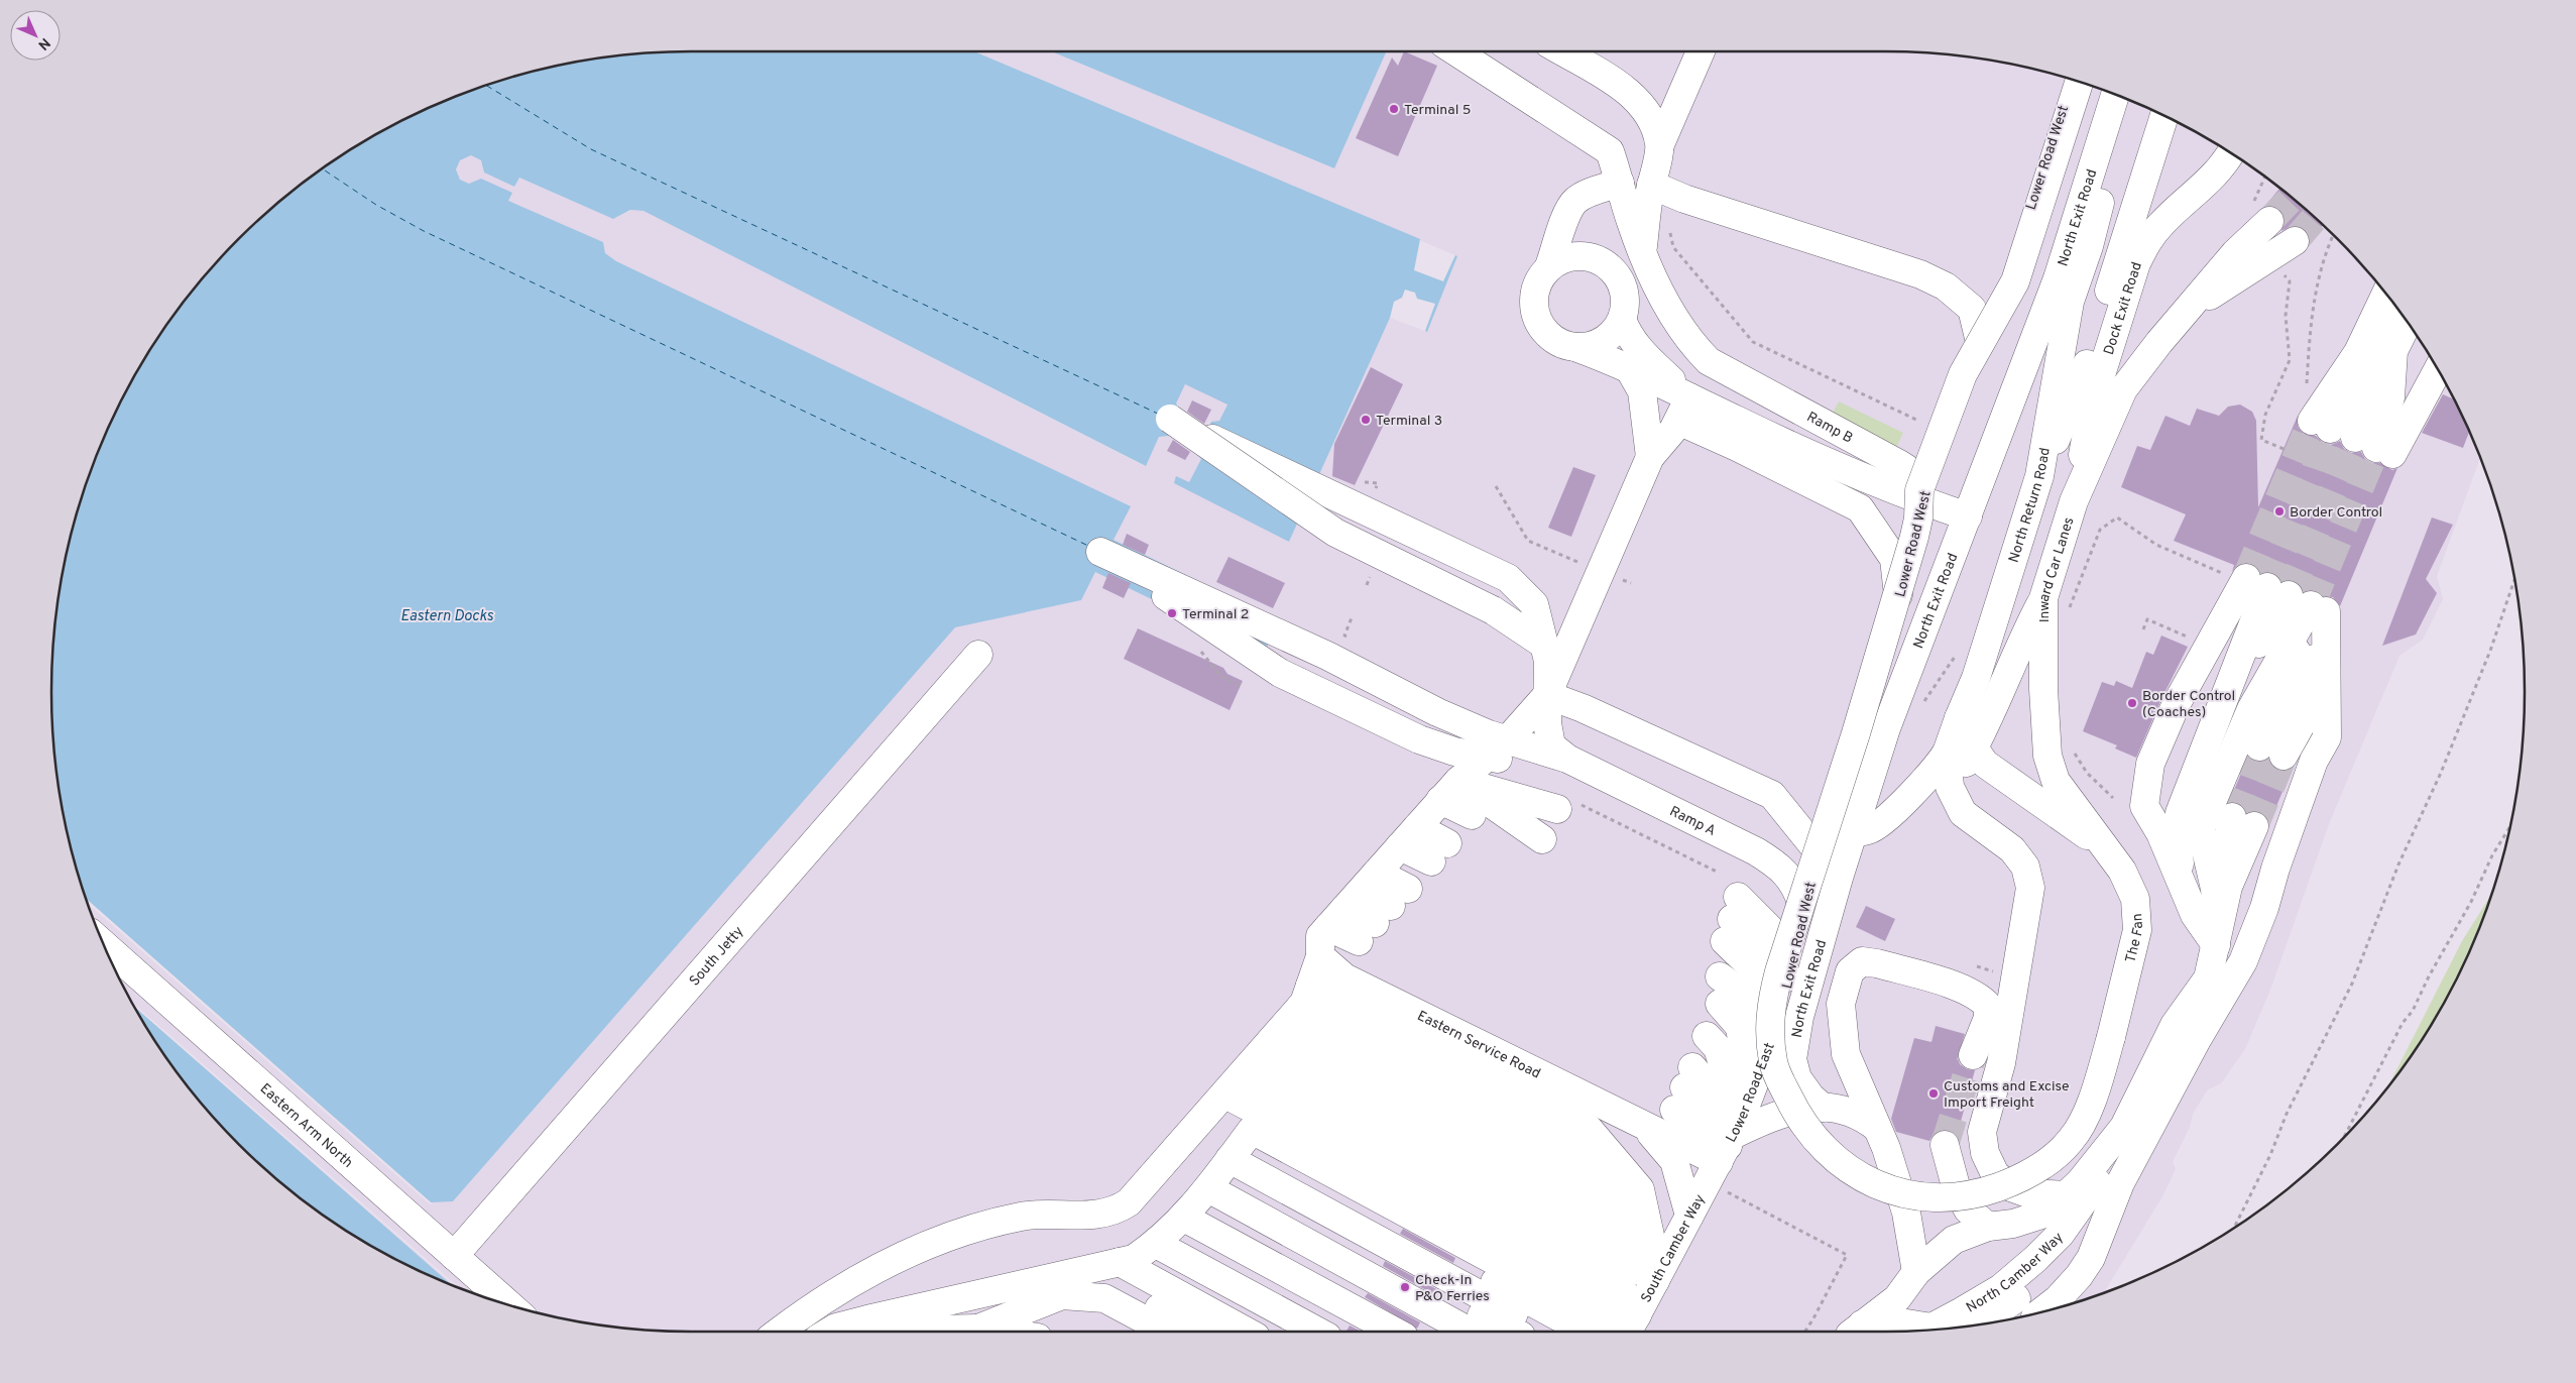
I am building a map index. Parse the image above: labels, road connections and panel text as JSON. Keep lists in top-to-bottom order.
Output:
{
  "streets": {
    "lane": [
      "Lower Road West",
      "North Exit Road",
      "Dock Exit Road",
      "Ramp B",
      "North Return Road",
      "Inward Car Lanes",
      "Ramp A",
      "The Fan",
      "South Jetty",
      "Eastern Service Road",
      "Lower Road East",
      "Eastern Arm North",
      "South Camber Way",
      "North Camber Way"
    ]
  },
  "crossings": [
    ["Lower Road West", "Ramp B"],
    ["Lower Road West", "The Fan"],
    ["Lower Road West", "Lower Road East"],
    ["Dock Exit Road", "Inward Car Lanes"],
    ["Ramp B", "The Fan"],
    ["Inward Car Lanes", "The Fan"],
    ["Ramp A", "The Fan"],
    ["South Jetty", "Eastern Arm North"],
    ["Eastern Service Road", "Lower Road East"],
    ["Eastern Service Road", "South Camber Way"],
    ["Lower Road East", "South Camber Way"]
  ],
  "water": ["Eastern Docks"],
  "places": [
    "Terminal 5",
    "Terminal 3",
    "Border Control",
    "Terminal 2",
    "Border Control (Coaches)",
    "Customs and Excise Import Freight",
    "Check-In P&O Ferries"
  ],
  "north": "bottom right"
}
